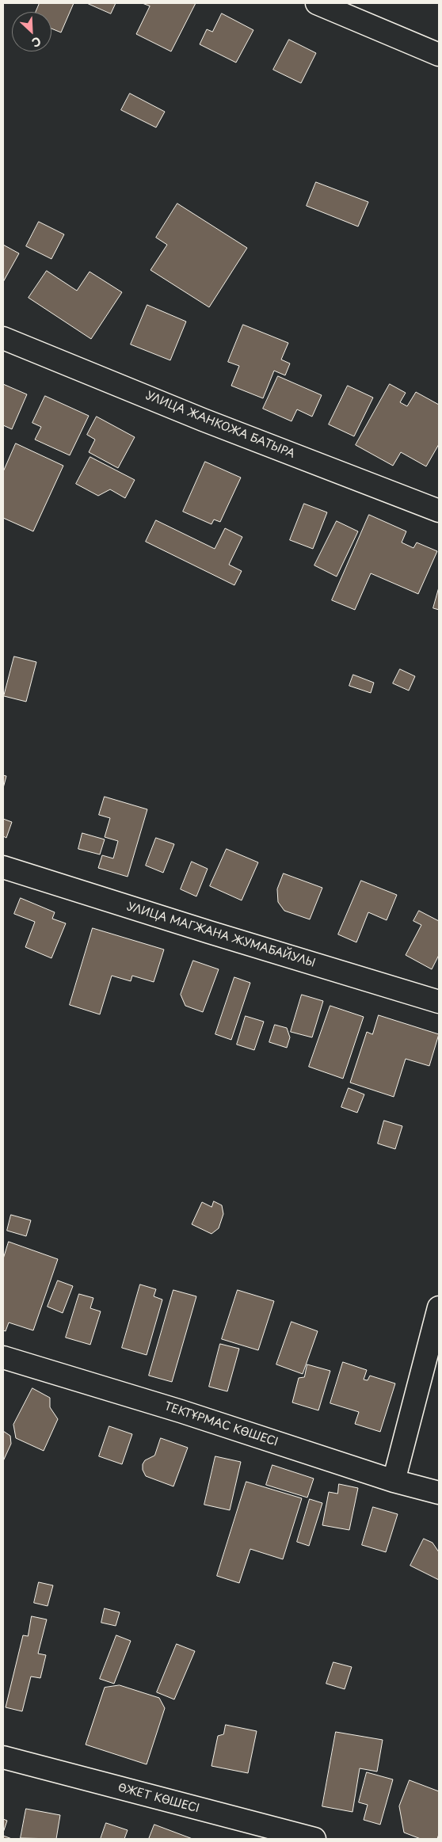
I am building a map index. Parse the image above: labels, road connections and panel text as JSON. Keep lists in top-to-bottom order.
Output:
{
  "streets": {
    "street": [
      "УЛИЦА ЖАНКОЖА БАТЫРА",
      "УЛИЦА МАГЖАНА ЖУМАБАЙУЛЫ",
      "ТЕКТҰРМАС КӨШЕСІ",
      "ӨЖЕТ КӨШЕСІ"
    ]
  },
  "north": "bottom right"
}
